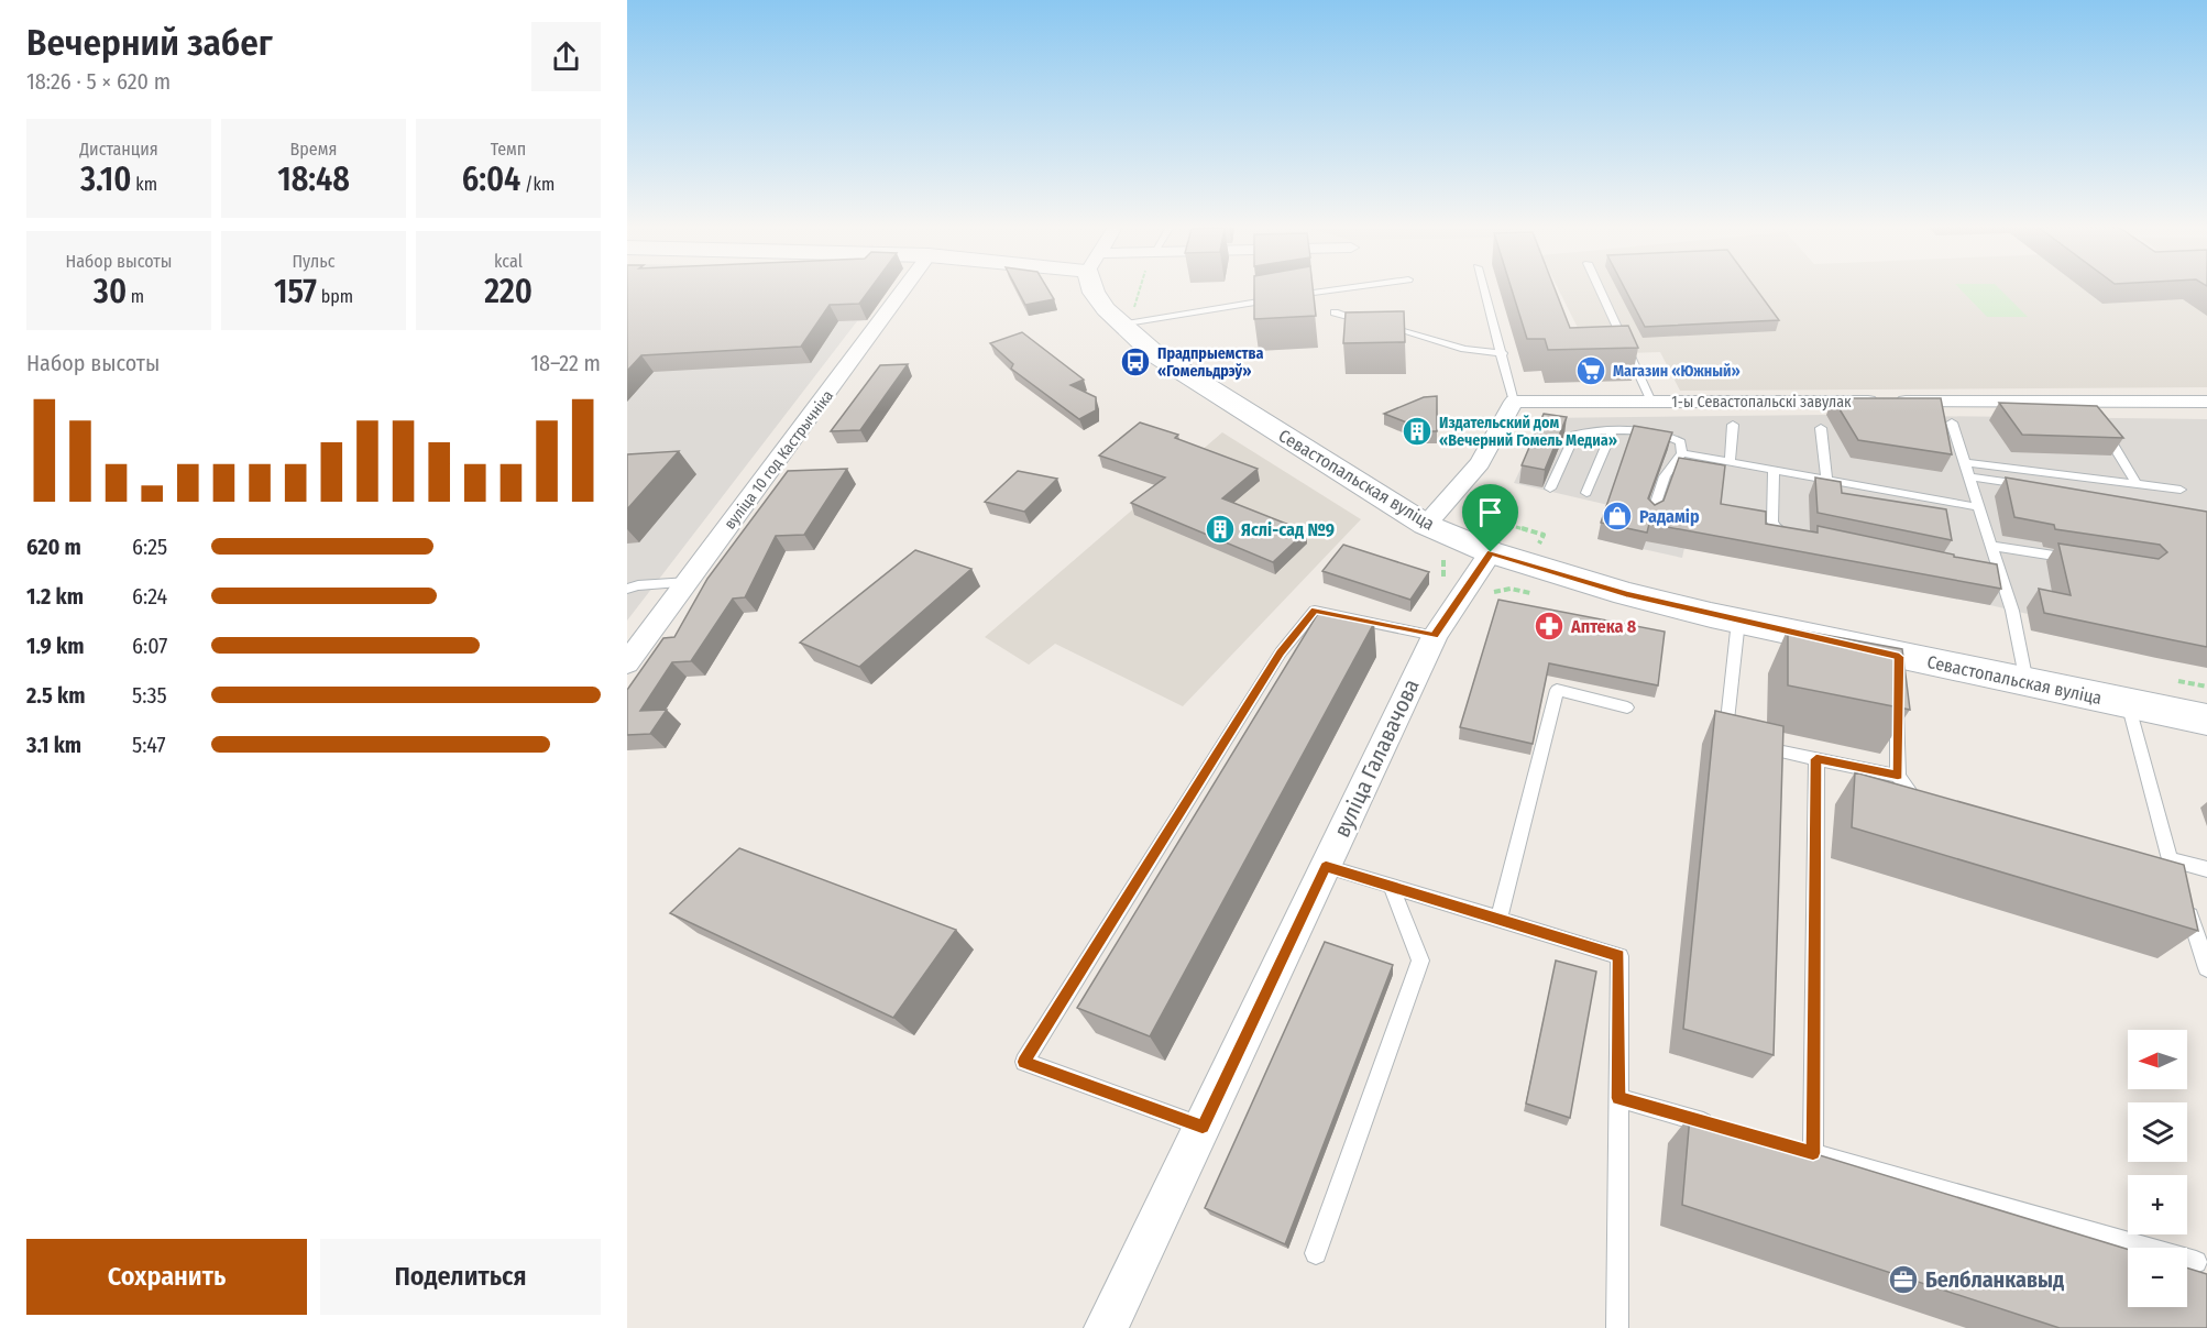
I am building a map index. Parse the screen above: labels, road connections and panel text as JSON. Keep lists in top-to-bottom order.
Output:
{
  "streets": {
    "street": [
      "1-ы Севастопальскі завулак",
      "вуліца 10 год Кастрычніка",
      "Севастопальская вуліца",
      "вуліца Галавачова"
    ]
  },
  "crossings": [
    ["Севастопальская вуліца", "вуліца Галавачова"]
  ],
  "places": {
    "bus stop": ["Прадпрыемства «Гомельдрэў»"],
    "supermarket": ["Магазин «Южный»"],
    "building": ["Издательский дом «Вечерний Гомель Медиа»", "Яслі-сад №9"],
    "shop": ["Радамір"],
    "pharmacy": ["Аптека 8"],
    "office": ["Белбланкавыд"]
  },
  "north": "left",
  "page": {
    "heading": ["Вечерний забег", "18:26 · 5 × 620 m"],
    "stats": [
      ["Дистанция", "3.10 km"],
      ["Время", "18:48"],
      ["Темп", "6:04 /km"],
      ["Набор высоты", "30 m"],
      ["Пульс", "157 bpm"],
      ["kcal", "220"]
    ],
    "chart": ["Набор высоты", "18–22 m"],
    "list": [
      {
        "name": "620 m",
        "note": "6:25"
      },
      {
        "name": "1.2 km",
        "note": "6:24"
      },
      {
        "name": "1.9 km",
        "note": "6:07"
      },
      {
        "name": "2.5 km",
        "note": "5:35"
      },
      {
        "name": "3.1 km",
        "note": "5:47"
      }
    ],
    "map_buttons": ["+", "−"],
    "buttons": ["Сохранить", "Поделиться"]
  }
}
